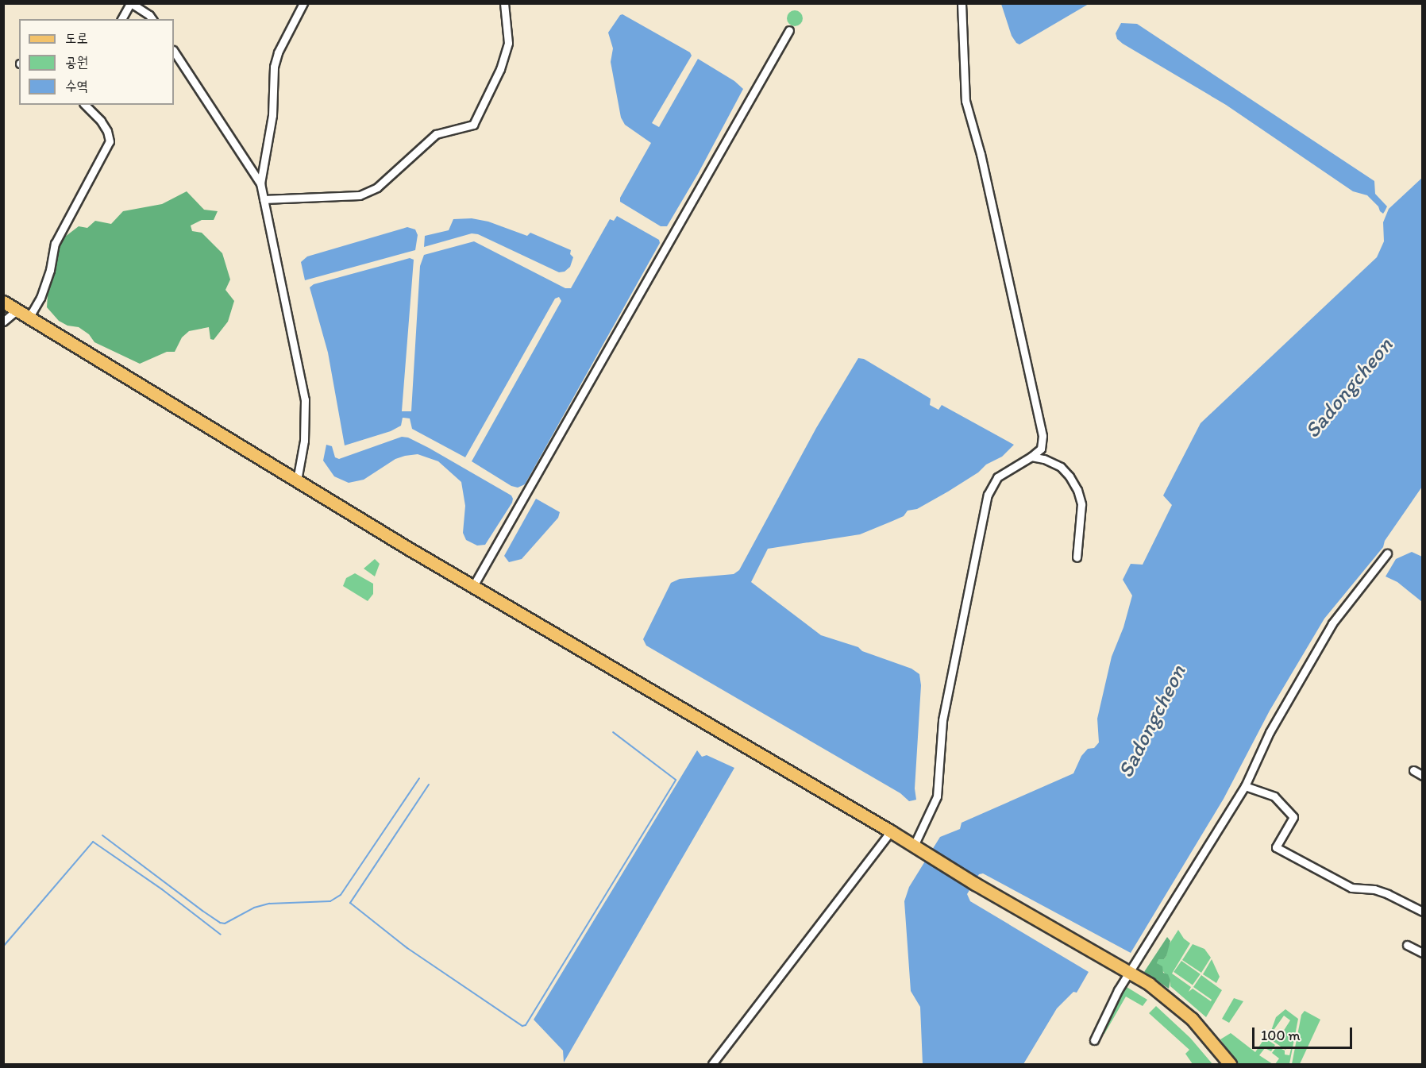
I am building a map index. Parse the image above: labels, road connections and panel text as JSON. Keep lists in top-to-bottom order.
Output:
{
  "water": ["Sadongcheon"],
  "legend": ["도로", "공원", "수역"],
  "scale_bar": "100 m"
}
